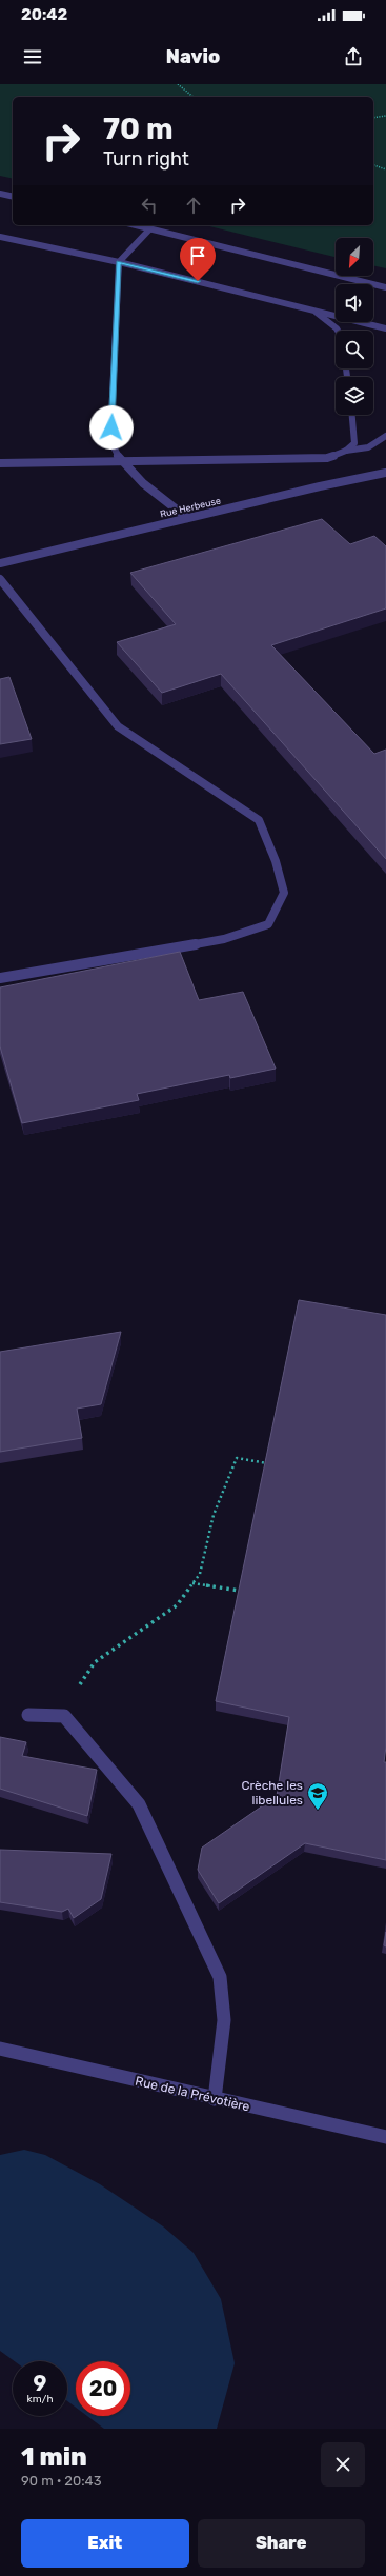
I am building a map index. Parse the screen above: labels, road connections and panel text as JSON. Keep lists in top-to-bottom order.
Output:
{
  "streets": {
    "street": ["Rue Herbeuse", "Rue de la Prévotière"]
  },
  "places": {
    "school or university": ["Crèche les libellules"]
  },
  "north": "bottom left",
  "page": {
    "status": "20:42",
    "header": "Navio",
    "turn": ["70 m", "Turn right"],
    "speed": "9 km/h",
    "limit": "20",
    "heading": ["1 min", "90 m · 20:43"],
    "buttons": ["Exit", "Share"]
  }
}
